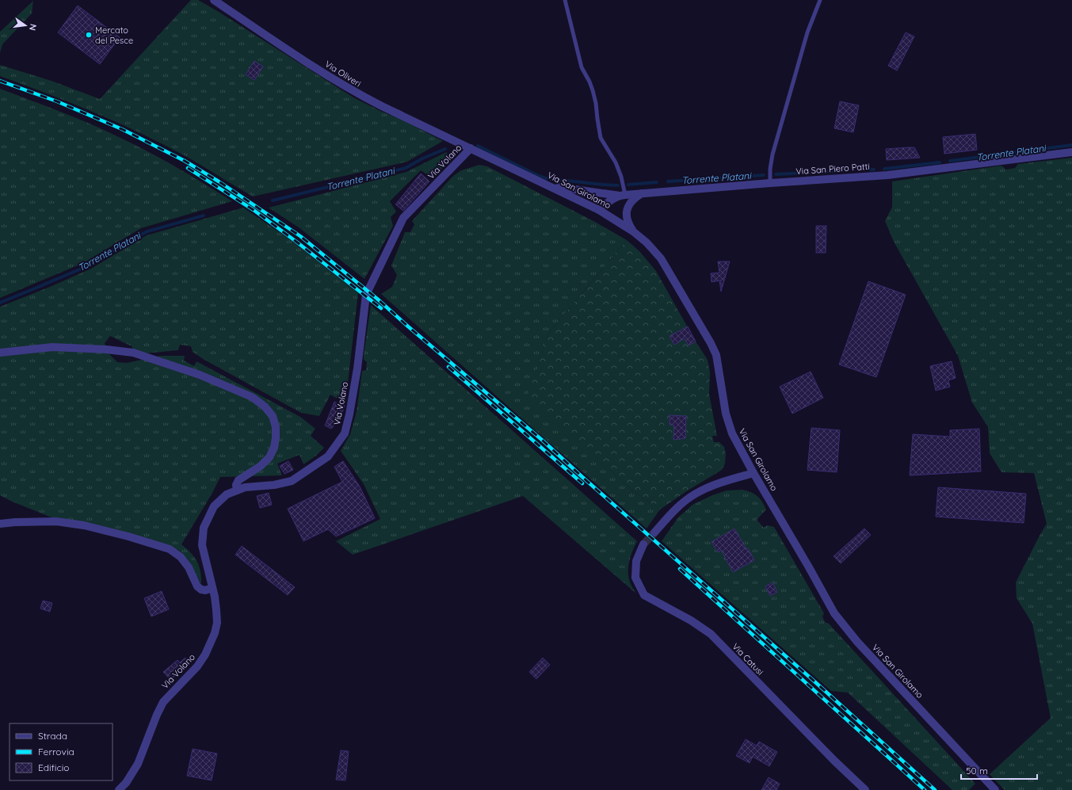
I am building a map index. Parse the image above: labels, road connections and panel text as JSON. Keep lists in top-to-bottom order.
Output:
{
  "streets": {
    "street": [
      "Via Oliveri",
      "Via Volano",
      "Via San Piero Patti",
      "Via San Girolamo",
      "Via Catusi"
    ]
  },
  "crossings": [
    ["Via Oliveri", "Via Volano"],
    ["Via Oliveri", "Via San Girolamo"],
    ["Via Volano", "Via San Girolamo"],
    ["Via San Piero Patti", "Via San Girolamo"]
  ],
  "water": ["Torrente Platani"],
  "places": ["Mercato del Pesce"],
  "legend": ["Strada", "Ferrovia", "Edificio"],
  "scale_bar": "50 m",
  "north": "right"
}
